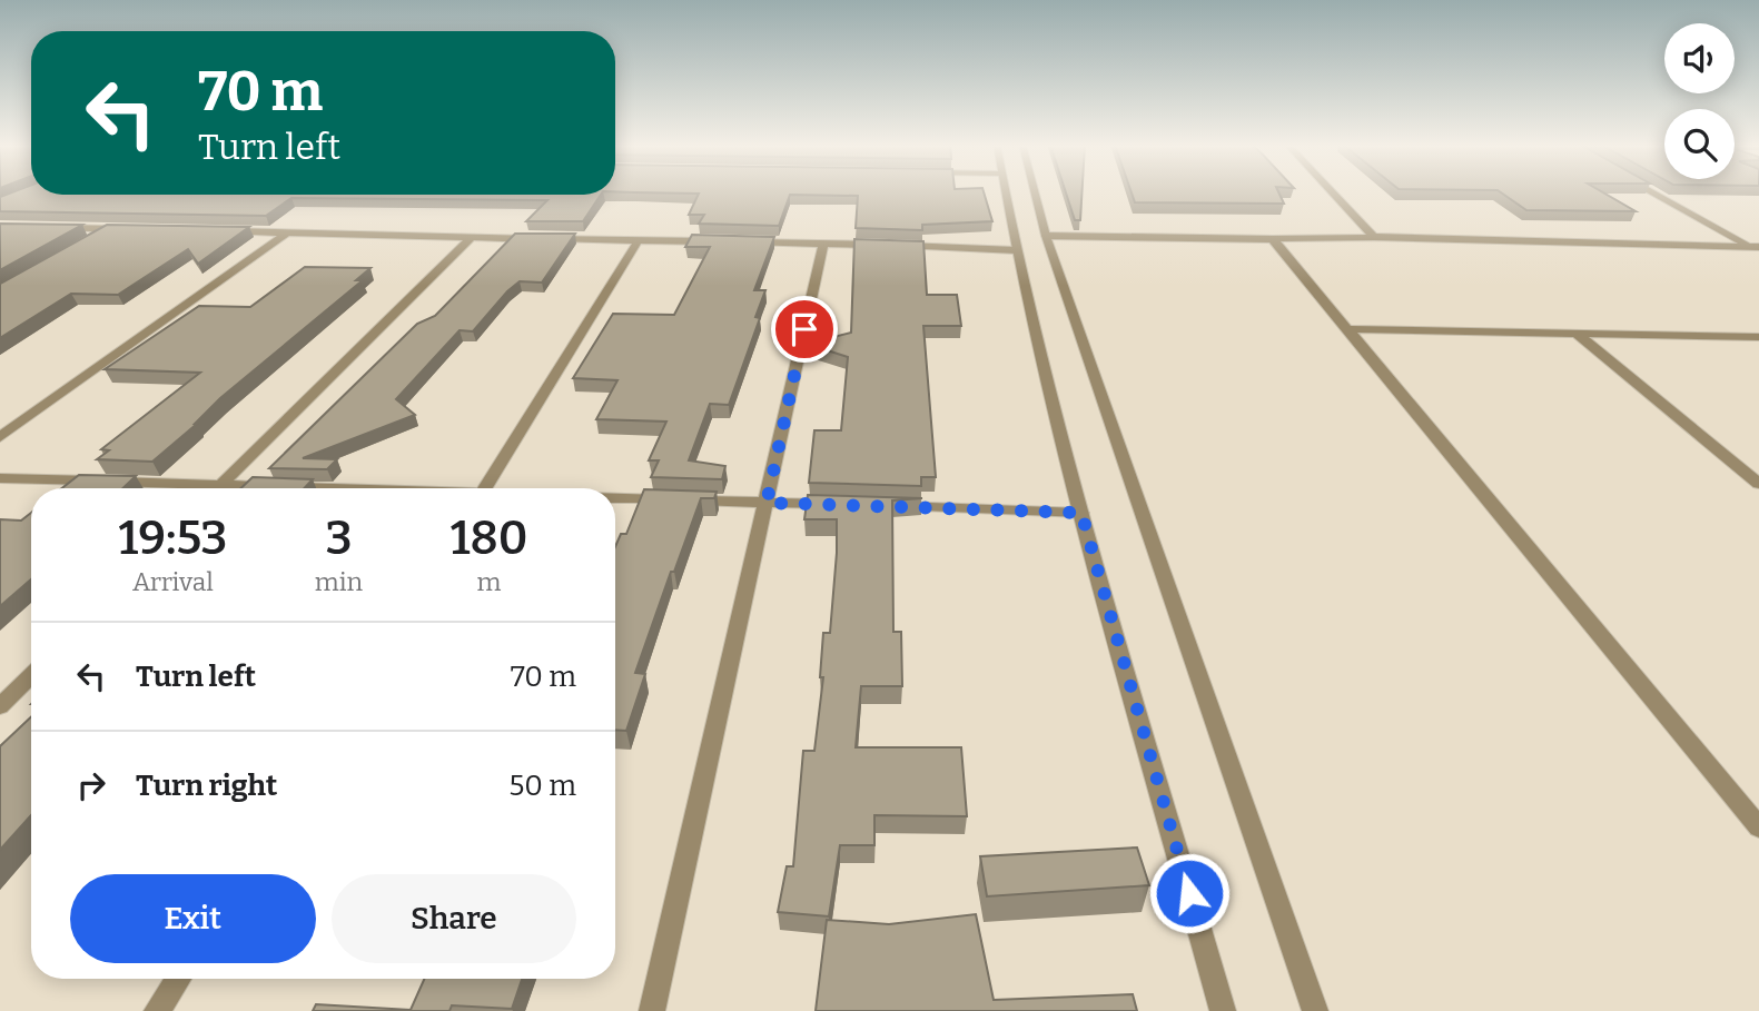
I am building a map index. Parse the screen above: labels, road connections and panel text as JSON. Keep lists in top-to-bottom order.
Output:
{
  "page": {
    "turn": ["70 m", "Turn left"],
    "eta": [
      "19:53",
      "Arrival",
      "3",
      "min",
      "180",
      "m"
    ],
    "list": [
      {
        "name": "Turn left",
        "value": "70 m"
      },
      {
        "name": "Turn right",
        "value": "50 m"
      }
    ],
    "buttons": ["Exit", "Share"]
  }
}
